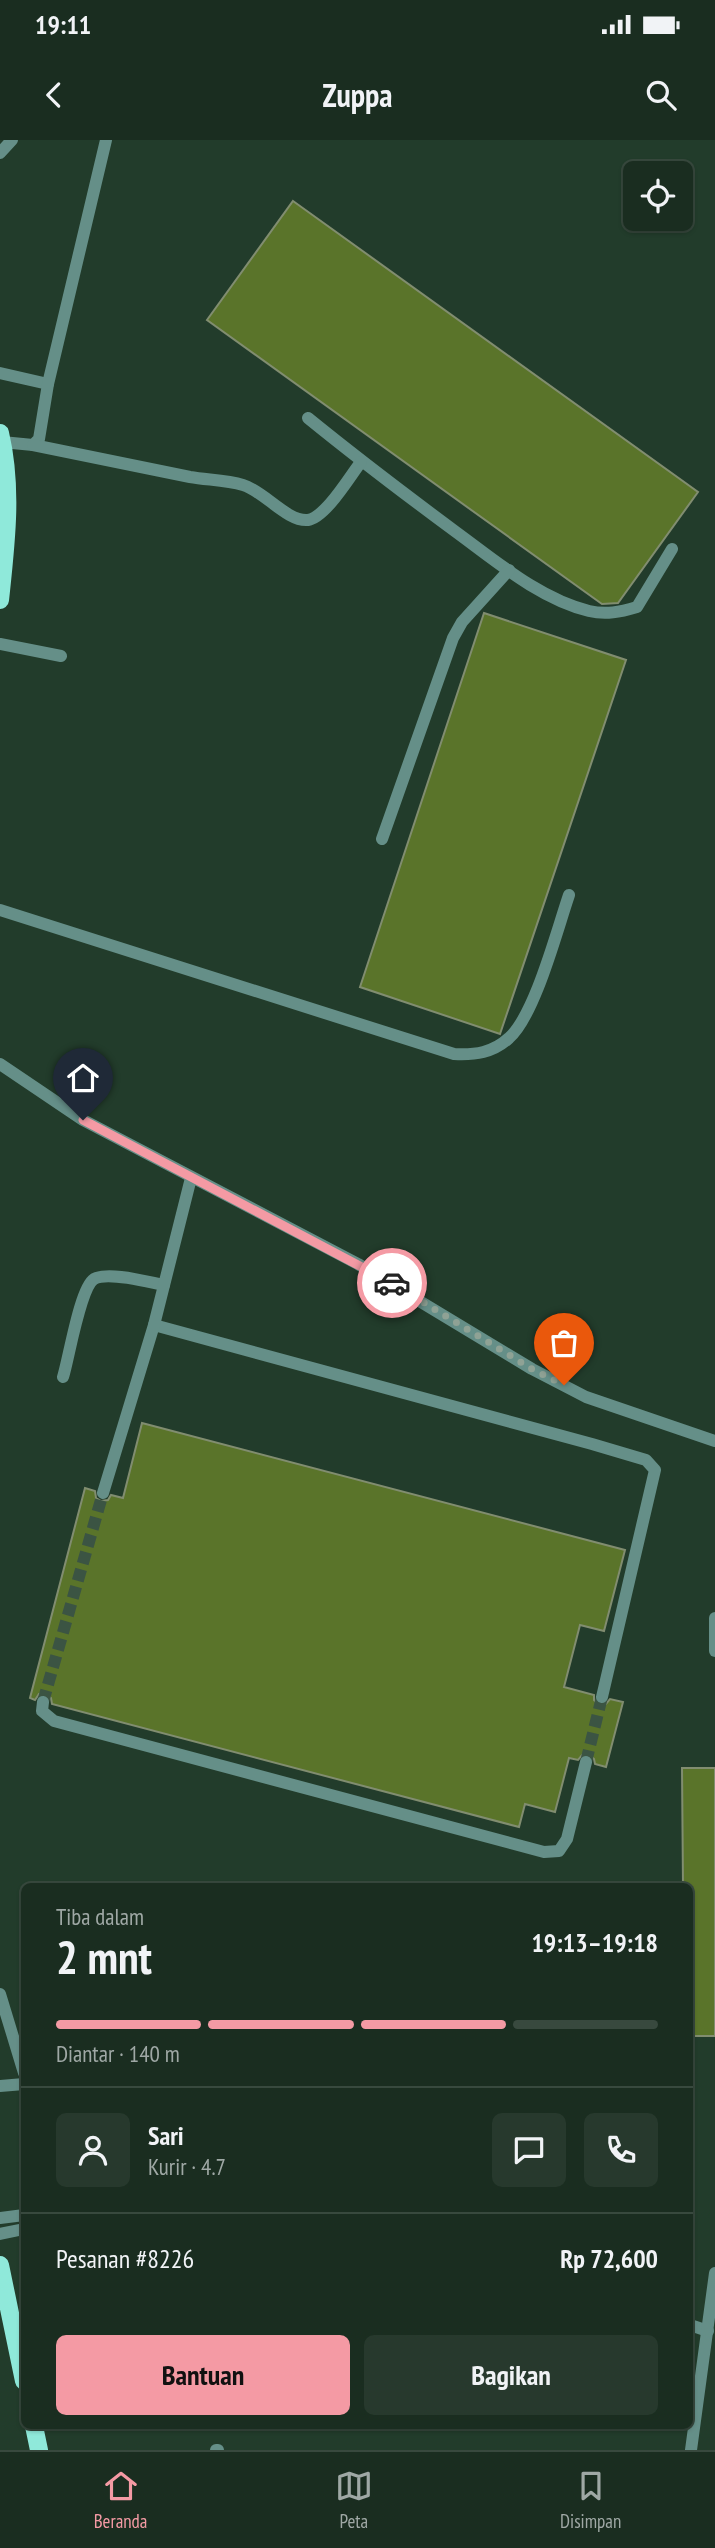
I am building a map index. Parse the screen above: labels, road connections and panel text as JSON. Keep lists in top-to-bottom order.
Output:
{
  "page": {
    "status": "19:11",
    "header": "Zuppa",
    "heading": ["2 mnt", "Tiba dalam", "19:13–19:18"],
    "panel": [
      "Sari",
      "Kurir · 4.7",
      "Pesanan #8226",
      "Rp 72,600"
    ],
    "bar": "Diantar · 140 m",
    "buttons": ["Bantuan", "Bagikan"],
    "tabs": ["Beranda", "Peta", "Disimpan"]
  }
}
